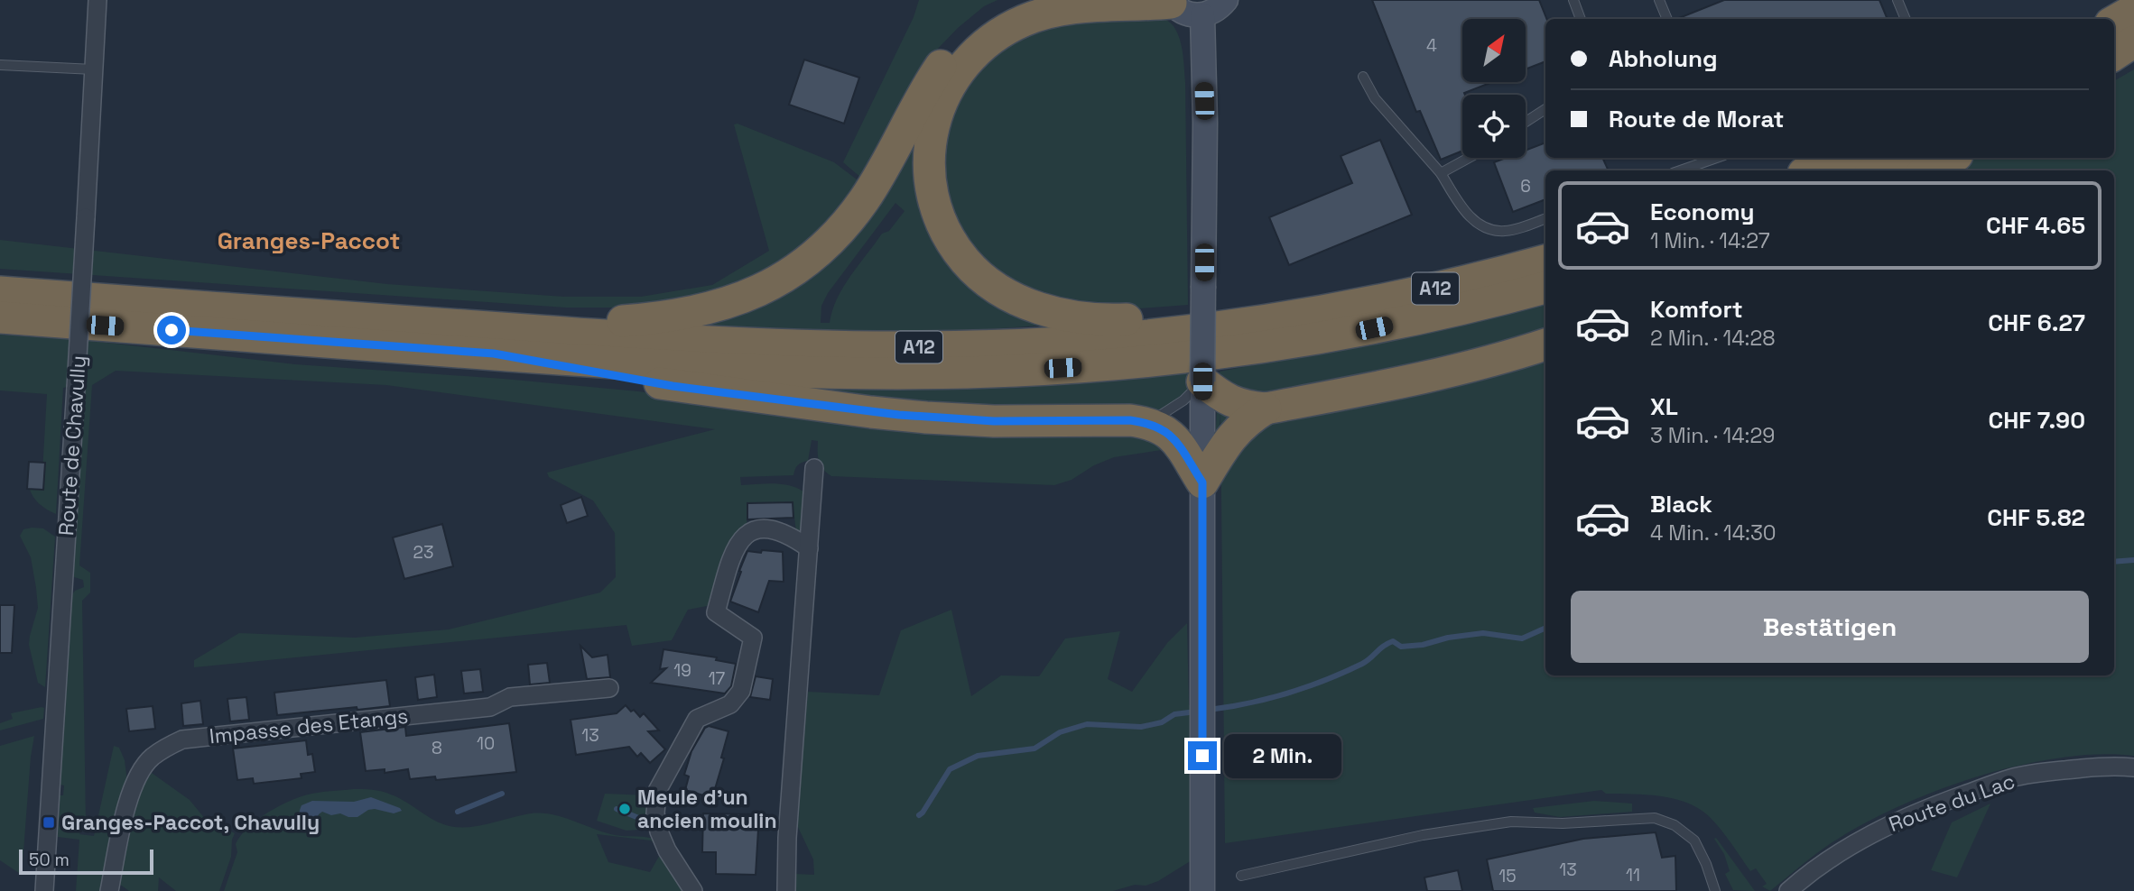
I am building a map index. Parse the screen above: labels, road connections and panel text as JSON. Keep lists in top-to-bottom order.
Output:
{
  "streets": {
    "highway": ["A12"],
    "street": ["Route de Chavully", "Impasse des Etangs", "Route du Lac"]
  },
  "districts": ["Granges-Paccot"],
  "places": {
    "other": ["Meule d’un ancien moulin"],
    "transit": ["Granges-Paccot, Chavully"]
  },
  "house_numbers": [
    "4",
    "6",
    "23",
    "19",
    "17",
    "13",
    "10",
    "8",
    "13",
    "11",
    "15"
  ],
  "scale_bar": "50 m",
  "north": "top right",
  "page": {
    "banner": ["Abholung", "Route de Morat"],
    "list": [
      {
        "name": "Economy",
        "note": "1 Min. · 14:27",
        "value": "CHF 4.65"
      },
      {
        "name": "Komfort",
        "note": "2 Min. · 14:28",
        "value": "CHF 6.27"
      },
      {
        "name": "XL",
        "note": "3 Min. · 14:29",
        "value": "CHF 7.90"
      },
      {
        "name": "Black",
        "note": "4 Min. · 14:30",
        "value": "CHF 5.82"
      }
    ],
    "buttons": "Bestätigen",
    "bubble": "2 Min.",
    "scale": "50 m"
  }
}
